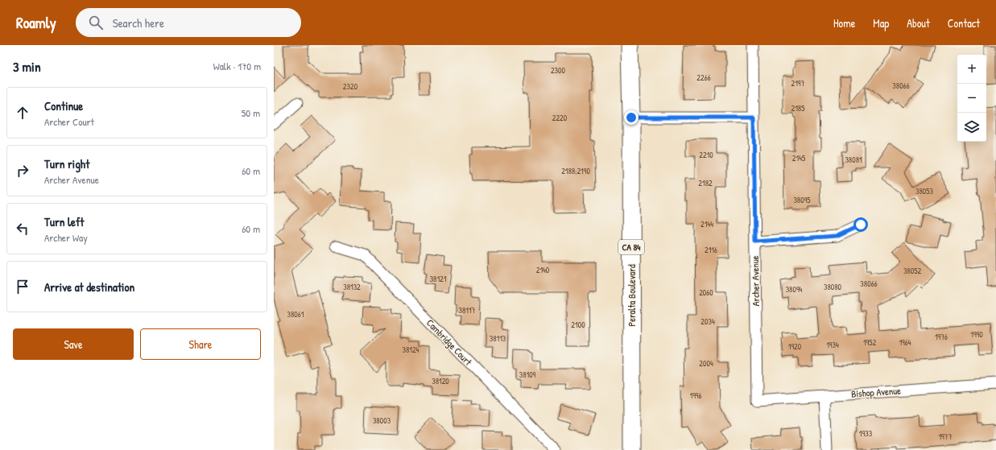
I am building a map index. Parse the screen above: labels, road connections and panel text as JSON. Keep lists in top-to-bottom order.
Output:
{
  "streets": {
    "main road": ["CA 84", "Peralta Boulevard"],
    "street": ["Archer Avenue", "Cambridge Court", "Bishop Avenue"]
  },
  "crossings": [
    ["Archer Avenue", "Bishop Avenue"]
  ],
  "house_numbers": [
    "2300",
    "2266",
    "2197",
    "38066",
    "2320",
    "2185",
    "2220",
    "2210",
    "2145",
    "38081",
    "2188;2190",
    "2182",
    "38053",
    "38095",
    "2144",
    "2116",
    "2140",
    "38052",
    "38121",
    "38066",
    "38132",
    "38080",
    "38094",
    "2060",
    "38117",
    "38061",
    "2034",
    "2100",
    "1990",
    "1976",
    "38113",
    "1952",
    "1964",
    "1934",
    "1920",
    "38124",
    "2004",
    "38109",
    "38120",
    "1996",
    "38003",
    "1933",
    "1977"
  ],
  "page": {
    "header": "Roamly",
    "search": "Search here",
    "nav": [
      "Home",
      "Map",
      "About",
      "Contact"
    ],
    "heading": ["3 min", "Walk · 170 m"],
    "map_buttons": ["+", "−"],
    "list": [
      ["Continue", "Archer Court", "50 m"],
      ["Turn right", "Archer Avenue", "60 m"],
      ["Turn left", "Archer Way", "60 m"],
      "Arrive at destination"
    ],
    "buttons": ["Save", "Share"]
  }
}
